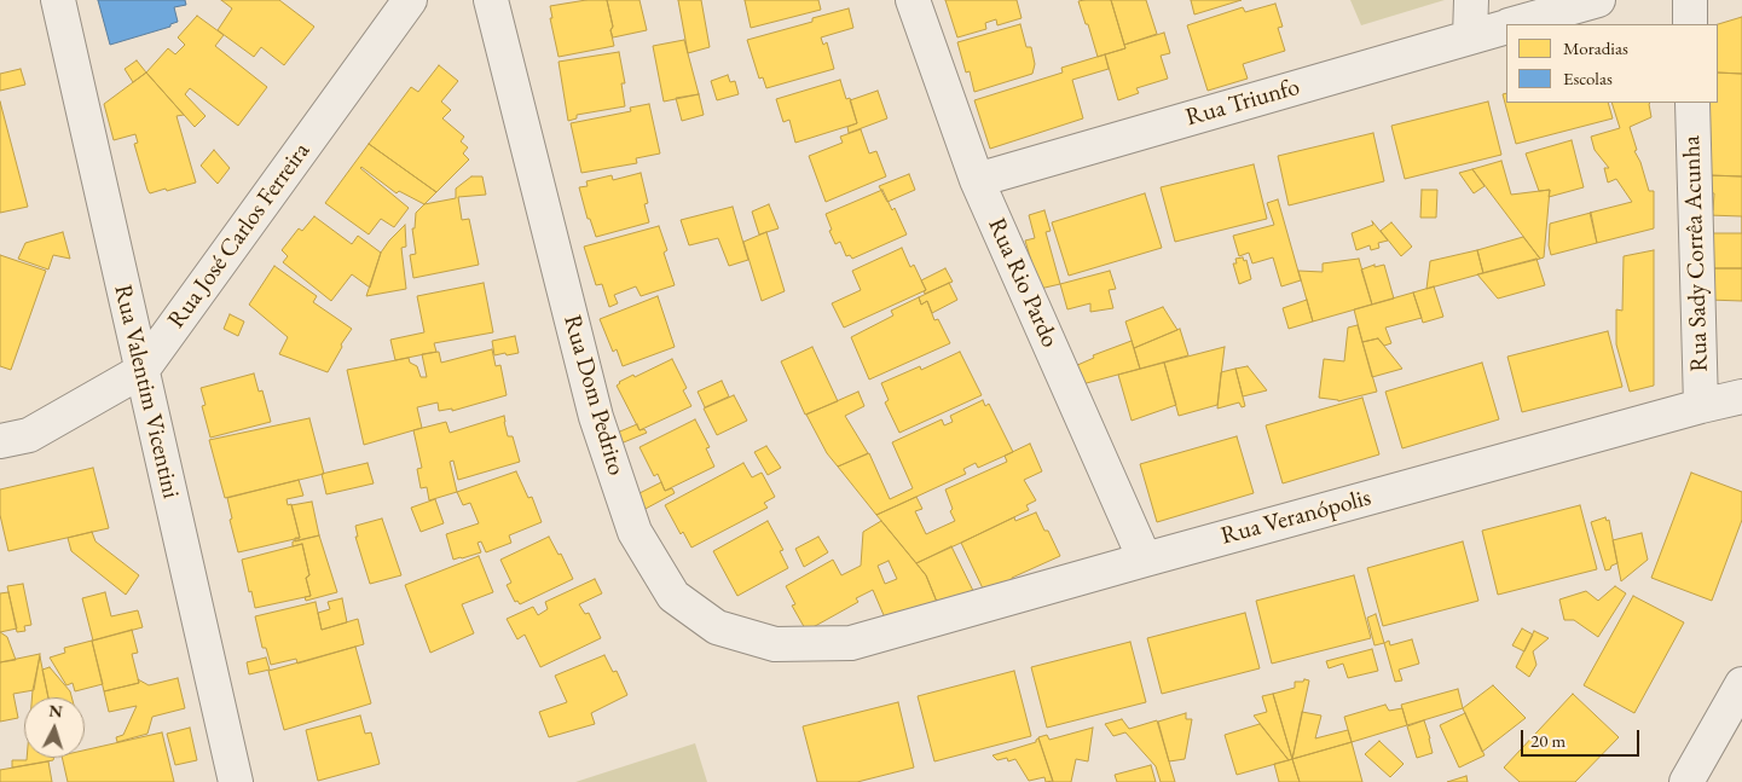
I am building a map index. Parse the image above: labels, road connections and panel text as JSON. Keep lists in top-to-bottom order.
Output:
{
  "streets": {
    "street": [
      "Rua Triunfo",
      "Rua José Carlos Ferreira",
      "Rua Sady Corrêa Acunha",
      "Rua Rio Pardo",
      "Rua Valentim Vicentini",
      "Rua Dom Pedrito",
      "Rua Veranópolis"
    ]
  },
  "crossings": [
    ["Rua Triunfo", "Rua Rio Pardo"],
    ["Rua José Carlos Ferreira", "Rua Valentim Vicentini"],
    ["Rua Sady Corrêa Acunha", "Rua Veranópolis"],
    ["Rua Rio Pardo", "Rua Veranópolis"],
    ["Rua Dom Pedrito", "Rua Veranópolis"]
  ],
  "legend": ["Moradias", "Escolas"],
  "scale_bar": "20 m",
  "north": "top"
}
